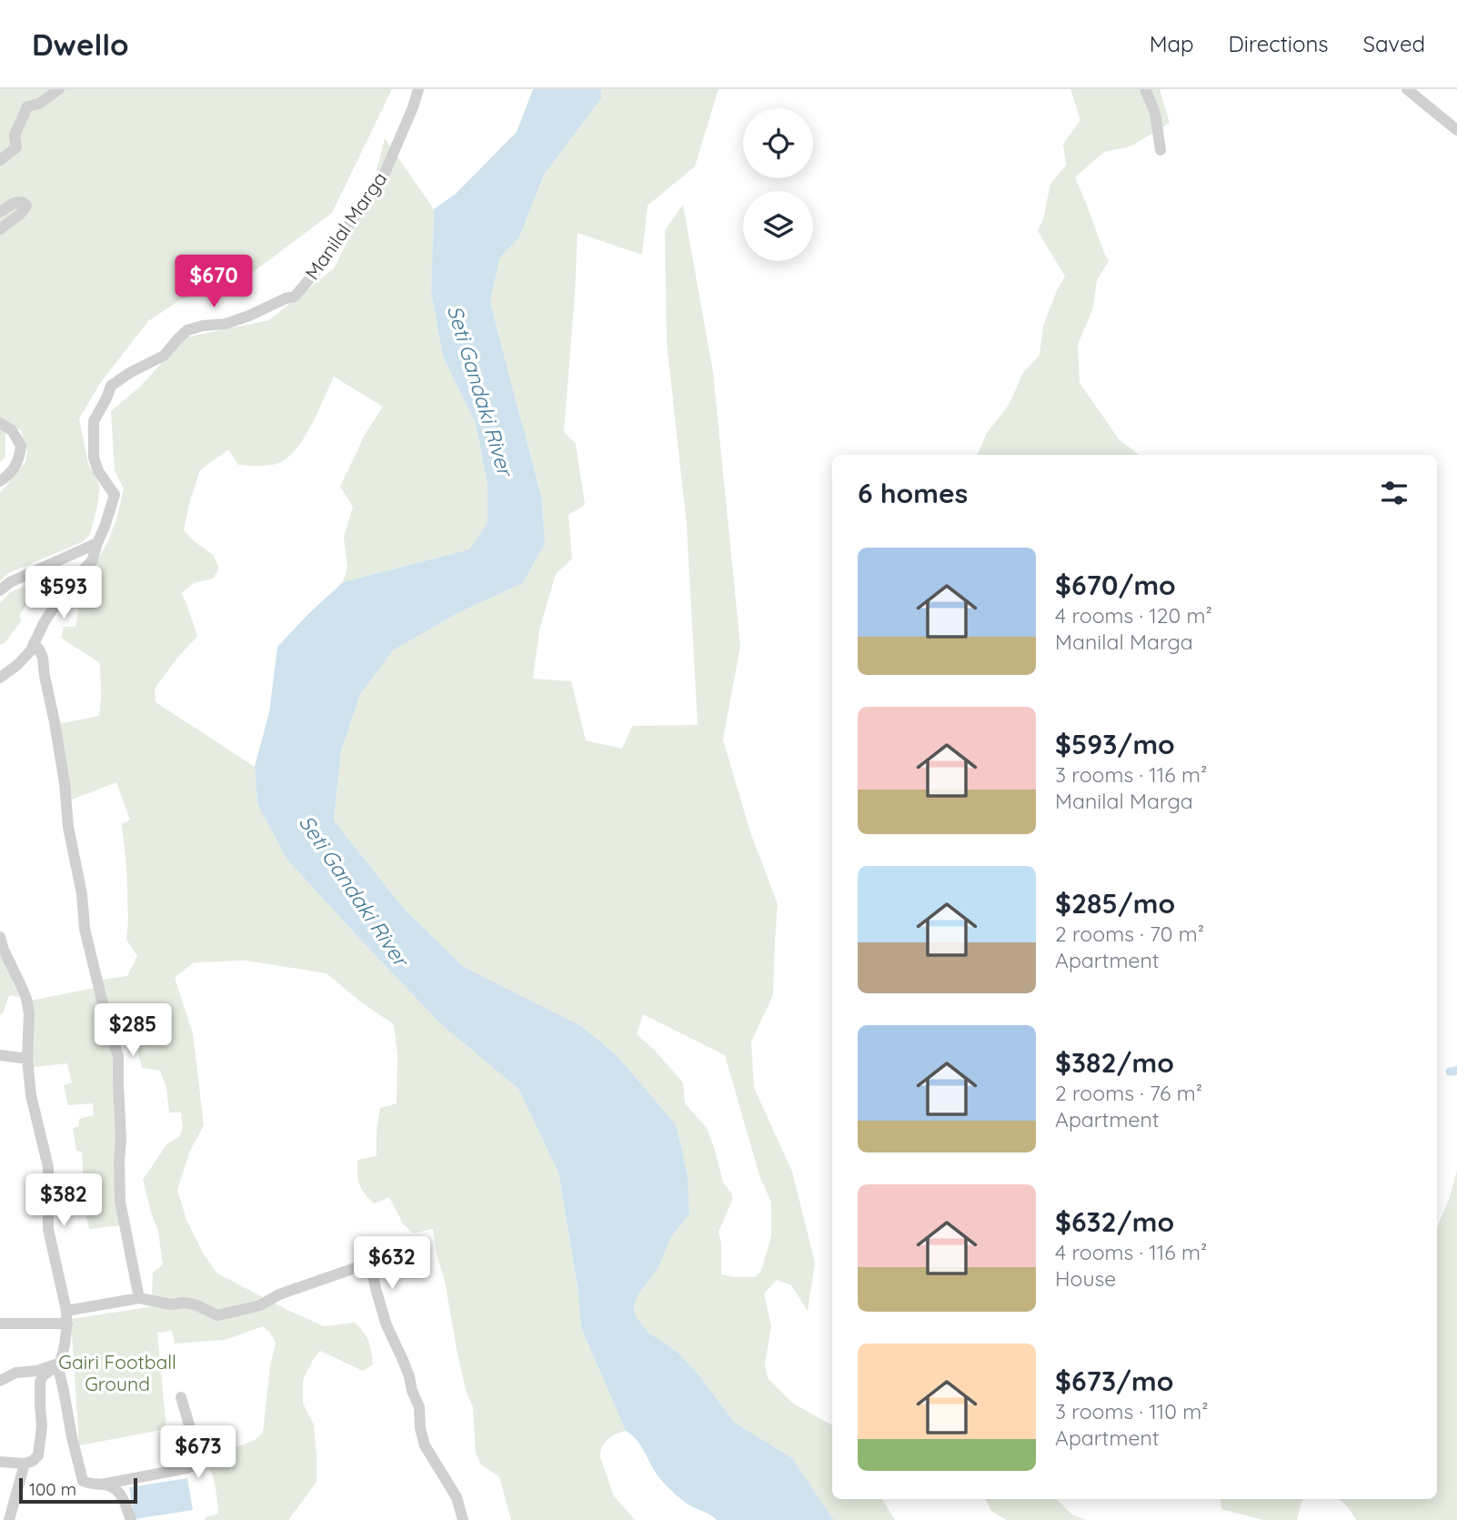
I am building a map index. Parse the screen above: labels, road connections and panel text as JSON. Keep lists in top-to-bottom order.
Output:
{
  "streets": {
    "street": ["Manilal Marga"]
  },
  "water": ["Seti Gandaki River"],
  "parks": ["Gairi Football Ground"],
  "scale_bar": "100 m",
  "page": {
    "header": "Dwello",
    "nav": ["Map", "Directions", "Saved"],
    "price": [
      "$670",
      "$593",
      "$285",
      "$382",
      "$632",
      "$673"
    ],
    "heading": "6 homes",
    "list": [
      {
        "name": "$670/mo",
        "note": "4 rooms · 120 m² · Manilal Marga"
      },
      {
        "name": "$593/mo",
        "note": "3 rooms · 116 m² · Manilal Marga"
      },
      {
        "name": "$285/mo",
        "note": "2 rooms · 70 m² · Apartment"
      },
      {
        "name": "$382/mo",
        "note": "2 rooms · 76 m² · Apartment"
      },
      {
        "name": "$632/mo",
        "note": "4 rooms · 116 m² · House"
      },
      {
        "name": "$673/mo",
        "note": "3 rooms · 110 m² · Apartment"
      }
    ],
    "scale": "100 m"
  }
}
